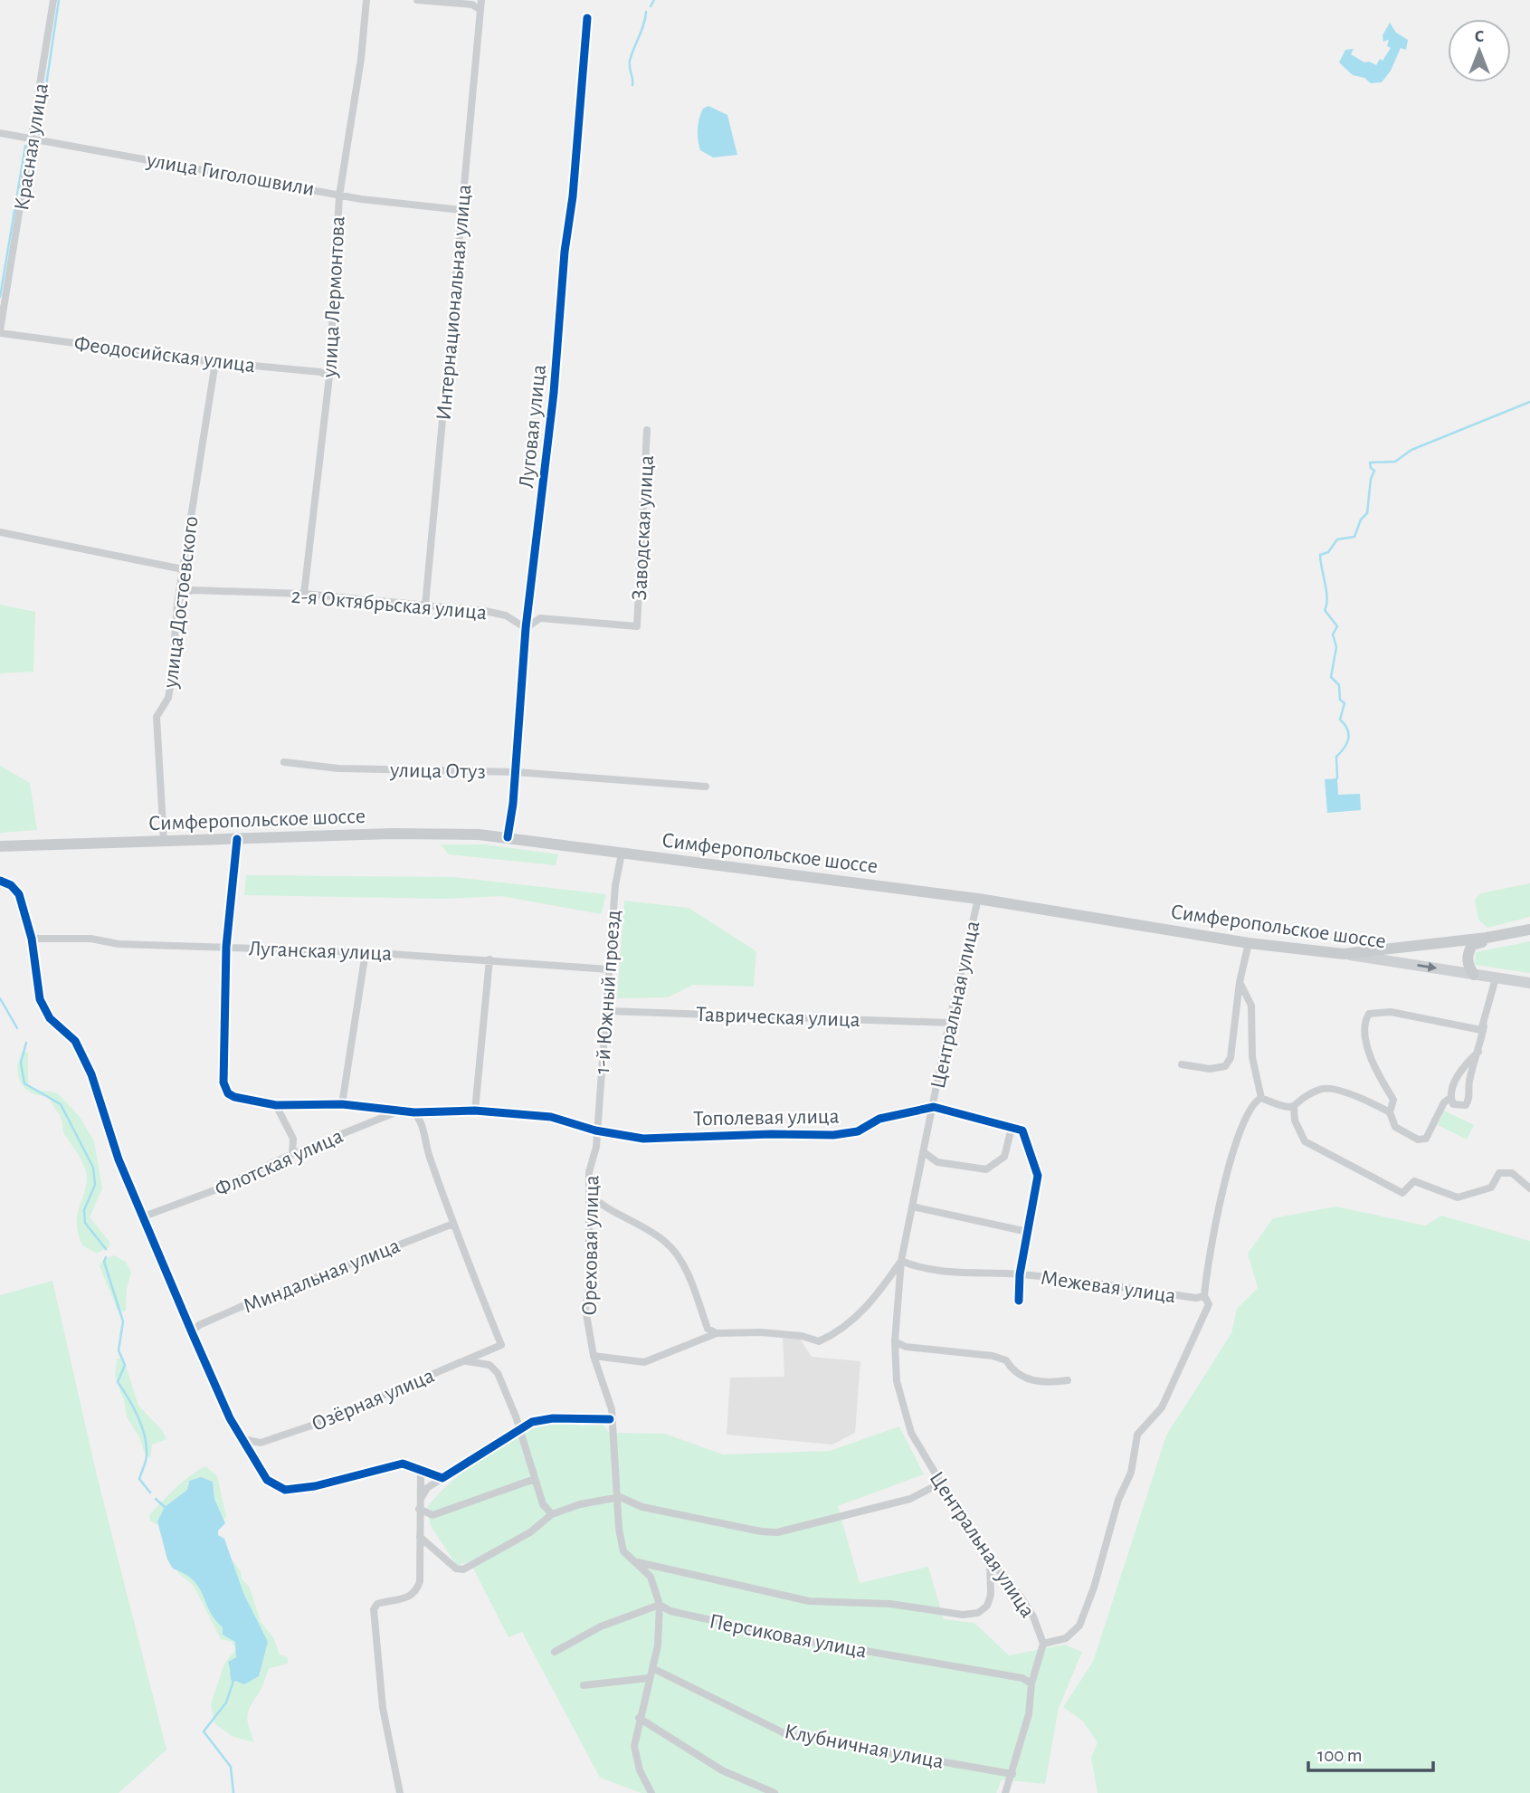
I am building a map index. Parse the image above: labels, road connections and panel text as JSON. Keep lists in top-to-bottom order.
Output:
{
  "streets": {
    "main road": ["Симферопольское шоссе"],
    "street": [
      "Красная улица",
      "улица Гиголошвили",
      "улица Лермонтова",
      "Интернациональная улица",
      "Феодосийская улица",
      "Луговая улица",
      "Заводская улица",
      "улица Достоевского",
      "2-я Октябрьская улица",
      "улица Отуз",
      "Луганская улица",
      "1-й Южный проезд",
      "Центральная улица",
      "Таврическая улица",
      "Тополевая улица",
      "Флотская улица",
      "Ореховая улица",
      "Миндальная улица",
      "Межевая улица",
      "Озёрная улица",
      "Персиковая улица",
      "Клубничная улица"
    ]
  },
  "crossings": [
    ["Красная улица", "улица Гиголошвили"],
    ["Красная улица", "Феодосийская улица"],
    ["улица Гиголошвили", "улица Лермонтова"],
    ["улица Гиголошвили", "Интернациональная улица"],
    ["улица Лермонтова", "Феодосийская улица"],
    ["улица Лермонтова", "2-я Октябрьская улица"],
    ["Интернациональная улица", "2-я Октябрьская улица"],
    ["Феодосийская улица", "улица Достоевского"],
    ["Луговая улица", "Заводская улица"],
    ["Луговая улица", "2-я Октябрьская улица"],
    ["Луговая улица", "улица Отуз"],
    ["Луговая улица", "Симферопольское шоссе"],
    ["Заводская улица", "2-я Октябрьская улица"],
    ["улица Достоевского", "2-я Октябрьская улица"],
    ["улица Достоевского", "Симферопольское шоссе"],
    ["Симферопольское шоссе", "1-й Южный проезд"],
    ["Симферопольское шоссе", "Центральная улица"],
    ["Луганская улица", "1-й Южный проезд"],
    ["1-й Южный проезд", "Таврическая улица"],
    ["1-й Южный проезд", "Тополевая улица"],
    ["1-й Южный проезд", "Ореховая улица"],
    ["Центральная улица", "Таврическая улица"],
    ["Центральная улица", "Тополевая улица"],
    ["Центральная улица", "Ореховая улица"],
    ["Центральная улица", "Межевая улица"],
    ["Тополевая улица", "Флотская улица"],
    ["Тополевая улица", "Ореховая улица"],
    ["Ореховая улица", "Персиковая улица"],
    ["Ореховая улица", "Клубничная улица"],
    ["Миндальная улица", "Озёрная улица"]
  ],
  "scale_bar": "100 m",
  "north": "top"
}
